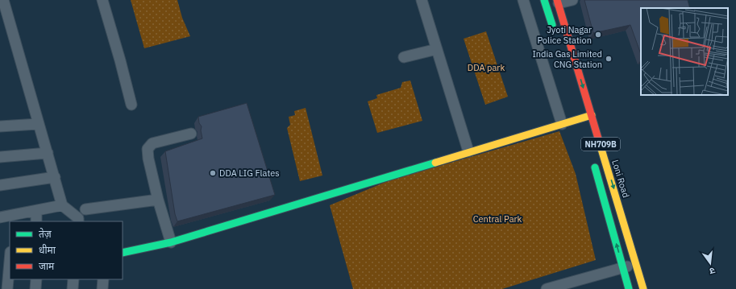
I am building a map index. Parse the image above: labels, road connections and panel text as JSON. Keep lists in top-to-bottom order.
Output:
{
  "streets": {
    "main road": ["NH709B", "Loni Road"]
  },
  "parks": ["DDA park", "Central Park"],
  "places": ["Jyoti Nagar Police Station", "India Gas Limited CNG Station", "DDA LIG Flates"],
  "legend": ["तेज़", "धीमा", "जाम"],
  "north": "bottom"
}
